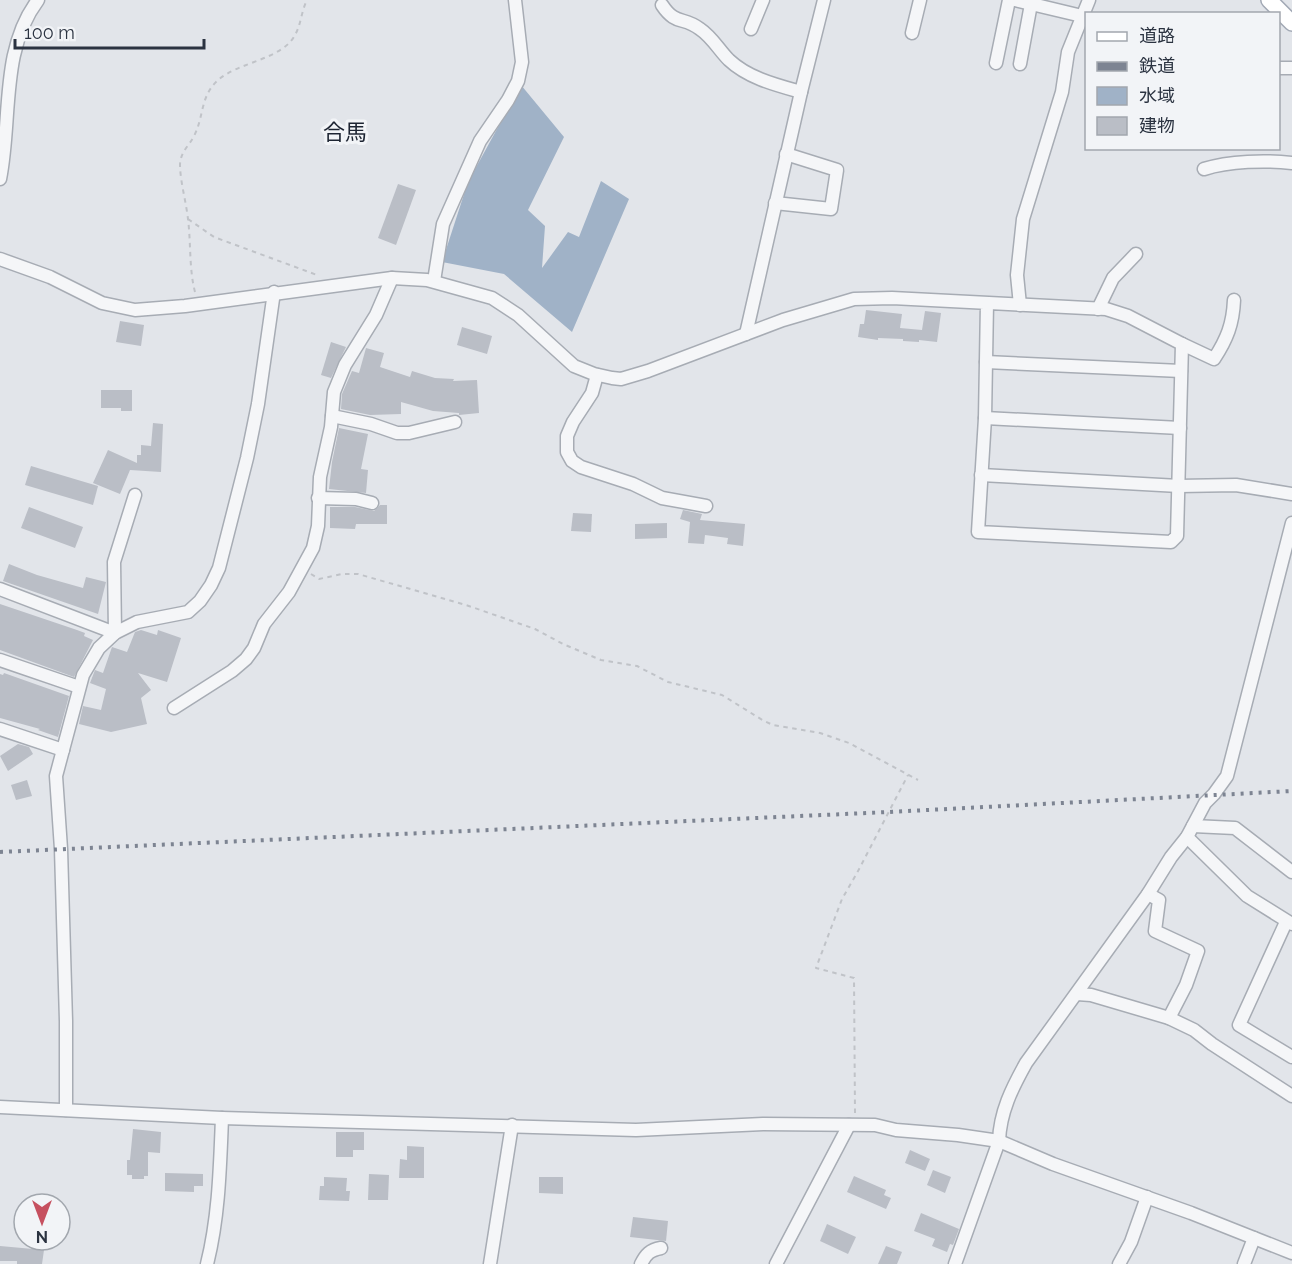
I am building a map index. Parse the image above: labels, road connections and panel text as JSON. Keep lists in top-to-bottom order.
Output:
{
  "districts": ["合馬"],
  "legend": [
    "道路",
    "鉄道",
    "水域",
    "建物"
  ],
  "scale_bar": "100 m",
  "north": "bottom"
}
